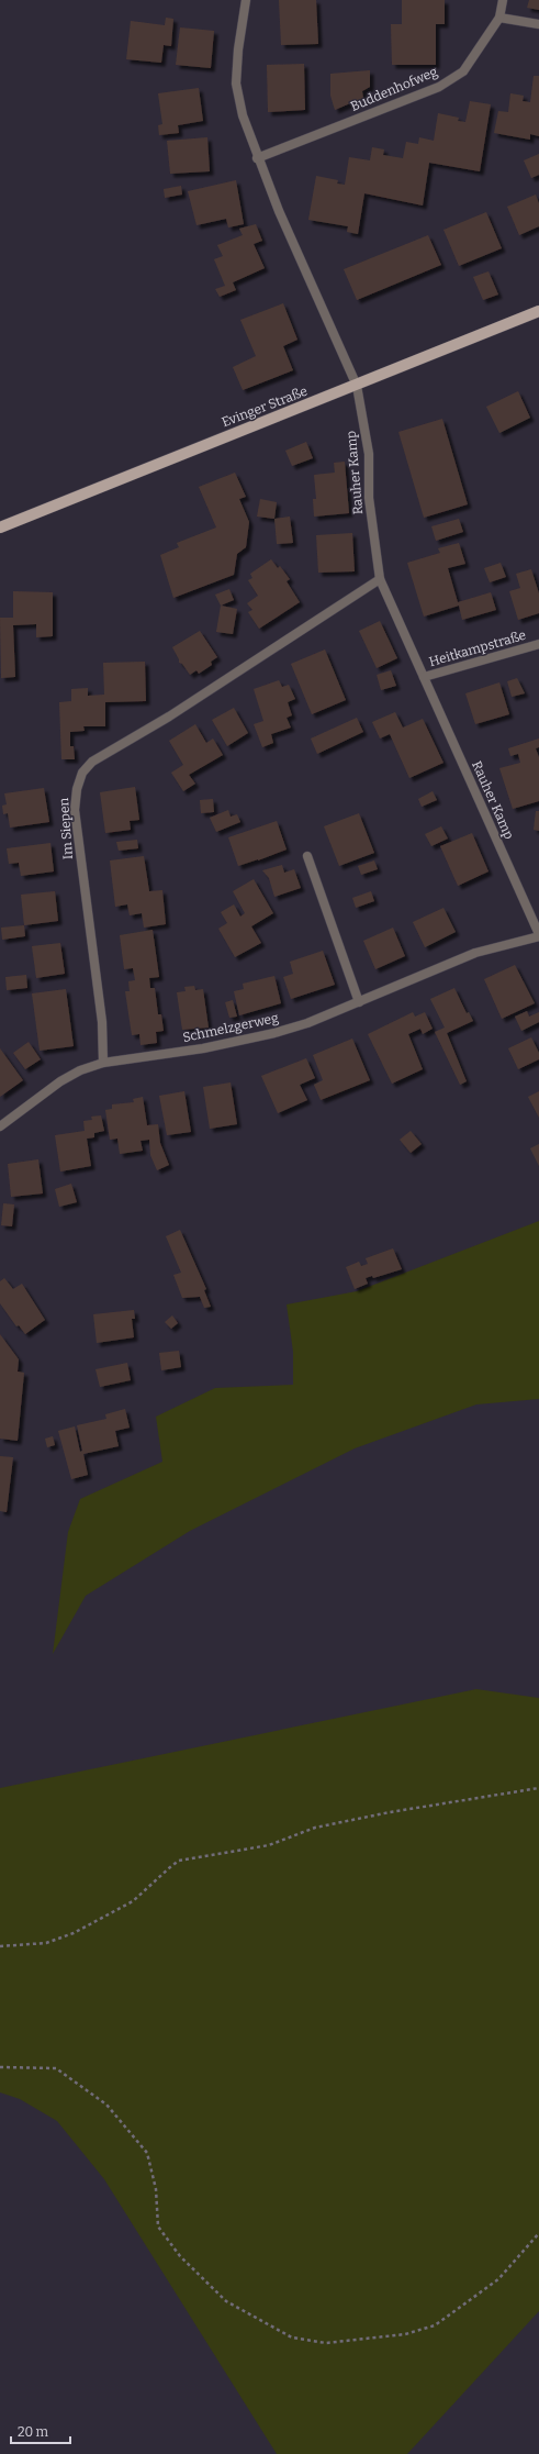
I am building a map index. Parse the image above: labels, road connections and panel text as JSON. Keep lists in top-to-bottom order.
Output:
{
  "streets": {
    "main road": ["Evinger Straße"],
    "street": [
      "Buddenhofweg",
      "Rauher Kamp",
      "Heitkampstraße",
      "Im Siepen",
      "Schmelzgerweg"
    ]
  },
  "crossings": [
    ["Buddenhofweg", "Rauher Kamp"],
    ["Evinger Straße", "Rauher Kamp"],
    ["Rauher Kamp", "Heitkampstraße"],
    ["Rauher Kamp", "Im Siepen"],
    ["Rauher Kamp", "Schmelzgerweg"],
    ["Im Siepen", "Schmelzgerweg"]
  ],
  "scale_bar": "20 m"
}
